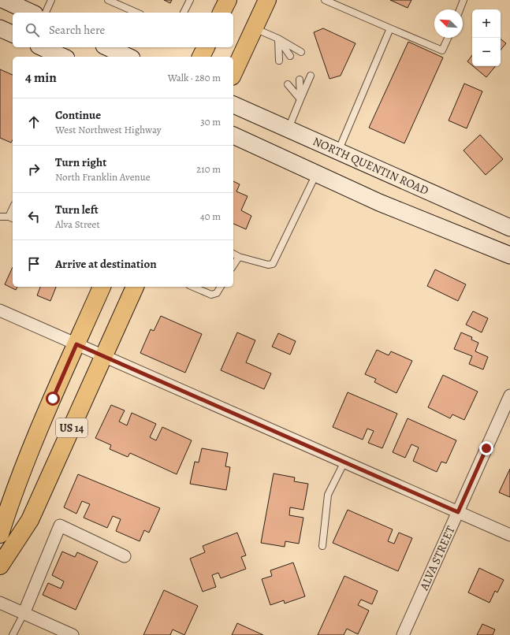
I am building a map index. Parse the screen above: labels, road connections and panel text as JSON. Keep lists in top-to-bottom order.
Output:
{
  "streets": {
    "main road": ["NORTH QUENTIN ROAD", "US 14"],
    "street": ["ALVA STREET"]
  },
  "north": "top left",
  "page": {
    "map_buttons": ["+", "−"],
    "search": "Search here",
    "heading": ["4 min", "Walk · 280 m"],
    "list": [
      ["Continue", "West Northwest Highway", "30 m"],
      ["Turn right", "North Franklin Avenue", "210 m"],
      ["Turn left", "Alva Street", "40 m"],
      "Arrive at destination"
    ]
  }
}
